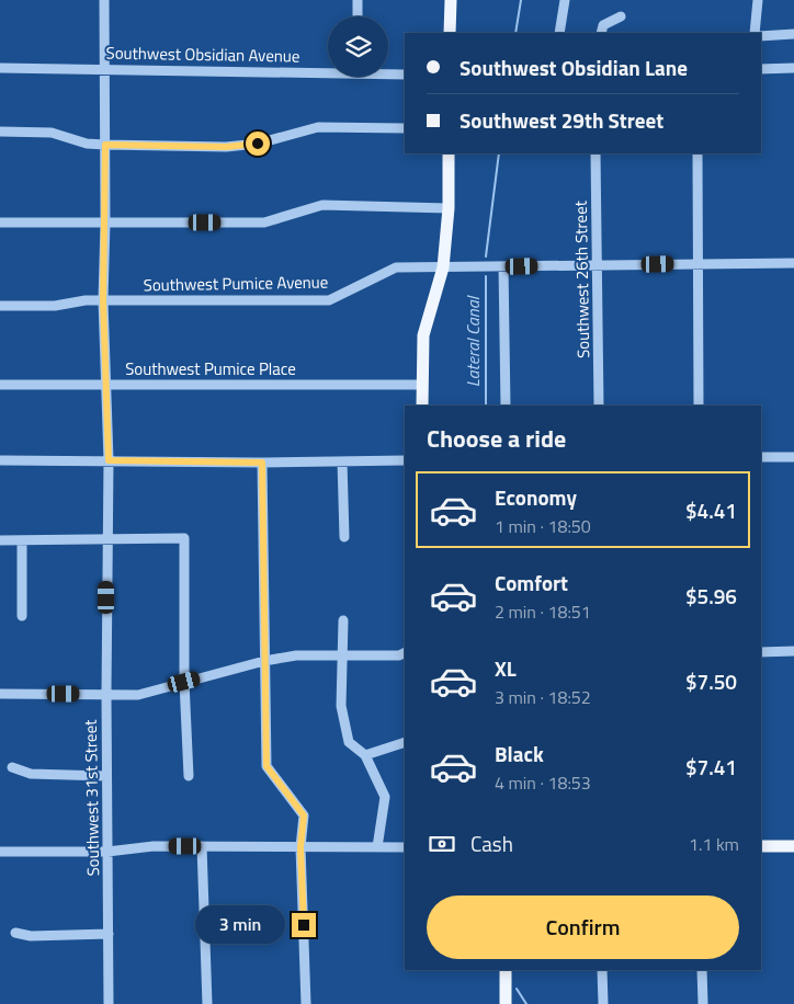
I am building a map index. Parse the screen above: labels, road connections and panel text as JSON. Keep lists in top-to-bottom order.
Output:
{
  "streets": {
    "street": [
      "Southwest Obsidian Avenue",
      "Southwest 26th Street",
      "Southwest Pumice Avenue",
      "Southwest Pumice Place",
      "Southwest 31st Street"
    ]
  },
  "crossings": [
    ["Southwest Obsidian Avenue", "Southwest 31st Street"],
    ["Southwest 26th Street", "Southwest Pumice Avenue"],
    ["Southwest Pumice Avenue", "Southwest 31st Street"],
    ["Southwest Pumice Place", "Southwest 31st Street"]
  ],
  "water": ["Lateral Canal"],
  "page": {
    "banner": ["Southwest Obsidian Lane", "Southwest 29th Street"],
    "heading": "Choose a ride",
    "list": [
      {
        "name": "Economy",
        "note": "1 min · 18:50",
        "value": "$4.41"
      },
      {
        "name": "Comfort",
        "note": "2 min · 18:51",
        "value": "$5.96"
      },
      {
        "name": "XL",
        "note": "3 min · 18:52",
        "value": "$7.50"
      },
      {
        "name": "Black",
        "note": "4 min · 18:53",
        "value": "$7.41"
      }
    ],
    "pay": ["Cash", "1.1 km"],
    "buttons": "Confirm",
    "bubble": "3 min"
  }
}
